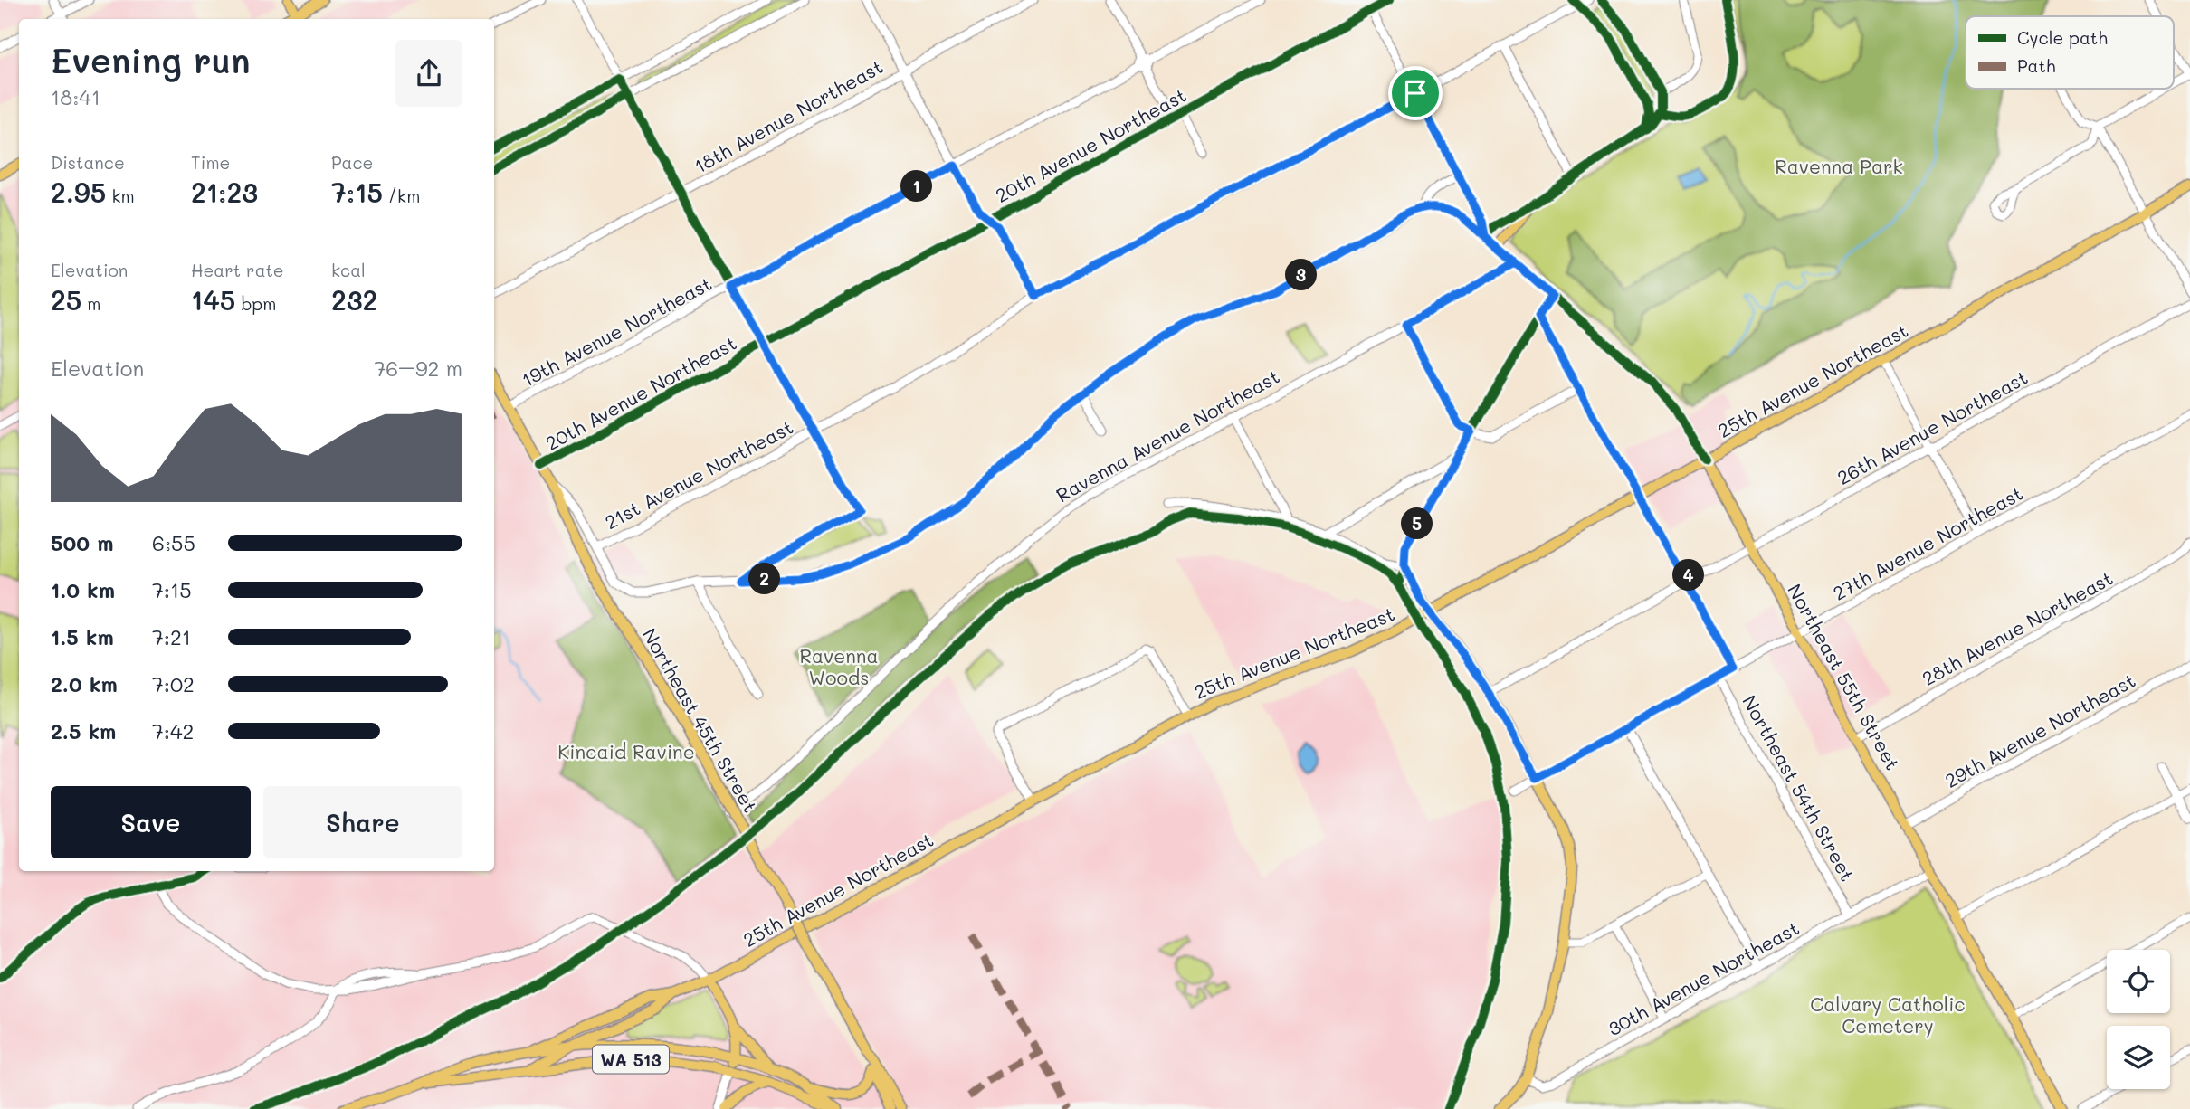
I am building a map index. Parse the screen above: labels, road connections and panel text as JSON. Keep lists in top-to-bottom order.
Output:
{
  "streets": {
    "main road": [
      "25th Avenue Northeast",
      "Northeast 55th Street",
      "Northeast 45th Street",
      "WA 513"
    ],
    "street": [
      "18th Avenue Northeast",
      "20th Avenue Northeast",
      "19th Avenue Northeast",
      "26th Avenue Northeast",
      "Ravenna Avenue Northeast",
      "21st Avenue Northeast",
      "27th Avenue Northeast",
      "28th Avenue Northeast",
      "29th Avenue Northeast",
      "Northeast 54th Street",
      "30th Avenue Northeast"
    ]
  },
  "crossings": [
    ["20th Avenue Northeast", "Northeast 45th Street"],
    ["19th Avenue Northeast", "Northeast 45th Street"],
    ["25th Avenue Northeast", "Northeast 55th Street"],
    ["25th Avenue Northeast", "WA 513"],
    ["26th Avenue Northeast", "Northeast 55th Street"],
    ["21st Avenue Northeast", "Northeast 45th Street"],
    ["27th Avenue Northeast", "Northeast 55th Street"],
    ["27th Avenue Northeast", "Northeast 54th Street"],
    ["28th Avenue Northeast", "Northeast 55th Street"],
    ["Northeast 55th Street", "29th Avenue Northeast"],
    ["Northeast 55th Street", "30th Avenue Northeast"],
    ["Northeast 54th Street", "30th Avenue Northeast"]
  ],
  "parks": [
    "Ravenna Park",
    "Ravenna Woods",
    "Kincaid Ravine",
    "Calvary Catholic Cemetery"
  ],
  "legend": ["Cycle path", "Path"],
  "page": {
    "heading": ["Evening run", "18:41"],
    "stats": [
      ["Distance", "2.95 km"],
      ["Time", "21:23"],
      ["Pace", "7:15 /km"],
      ["Elevation", "25 m"],
      ["Heart rate", "145 bpm"],
      ["kcal", "232"]
    ],
    "pins": [
      "1",
      "3",
      "5",
      "4",
      "2"
    ],
    "chart": ["Elevation", "76–92 m"],
    "list": [
      {
        "name": "500 m",
        "note": "6:55"
      },
      {
        "name": "1.0 km",
        "note": "7:15"
      },
      {
        "name": "1.5 km",
        "note": "7:21"
      },
      {
        "name": "2.0 km",
        "note": "7:02"
      },
      {
        "name": "2.5 km",
        "note": "7:42"
      }
    ],
    "buttons": ["Save", "Share"]
  }
}
